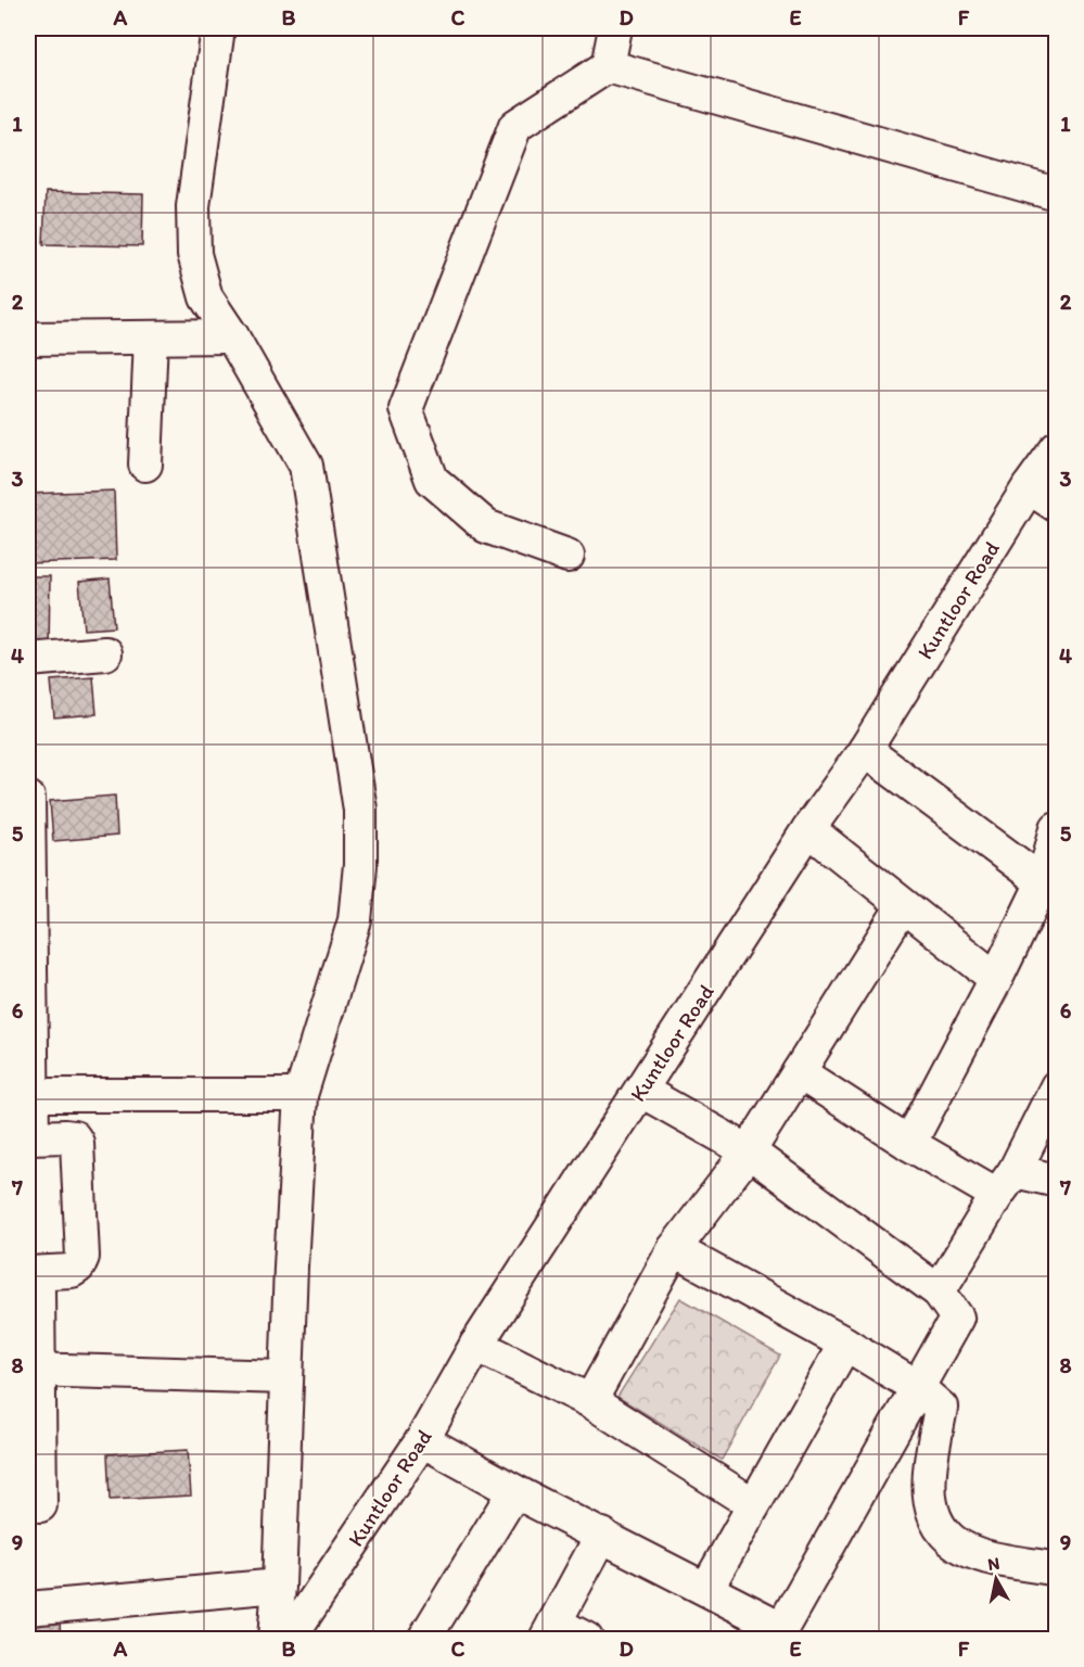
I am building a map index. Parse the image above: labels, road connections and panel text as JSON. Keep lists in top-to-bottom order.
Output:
{
  "streets": {
    "street": ["Kuntloor Road"]
  },
  "north": "top",
  "grid": {
    "columns": [
      "A",
      "B",
      "C",
      "D",
      "E",
      "F"
    ],
    "rows": [
      "1",
      "2",
      "3",
      "4",
      "5",
      "6",
      "7",
      "8",
      "9"
    ]
  }
}
